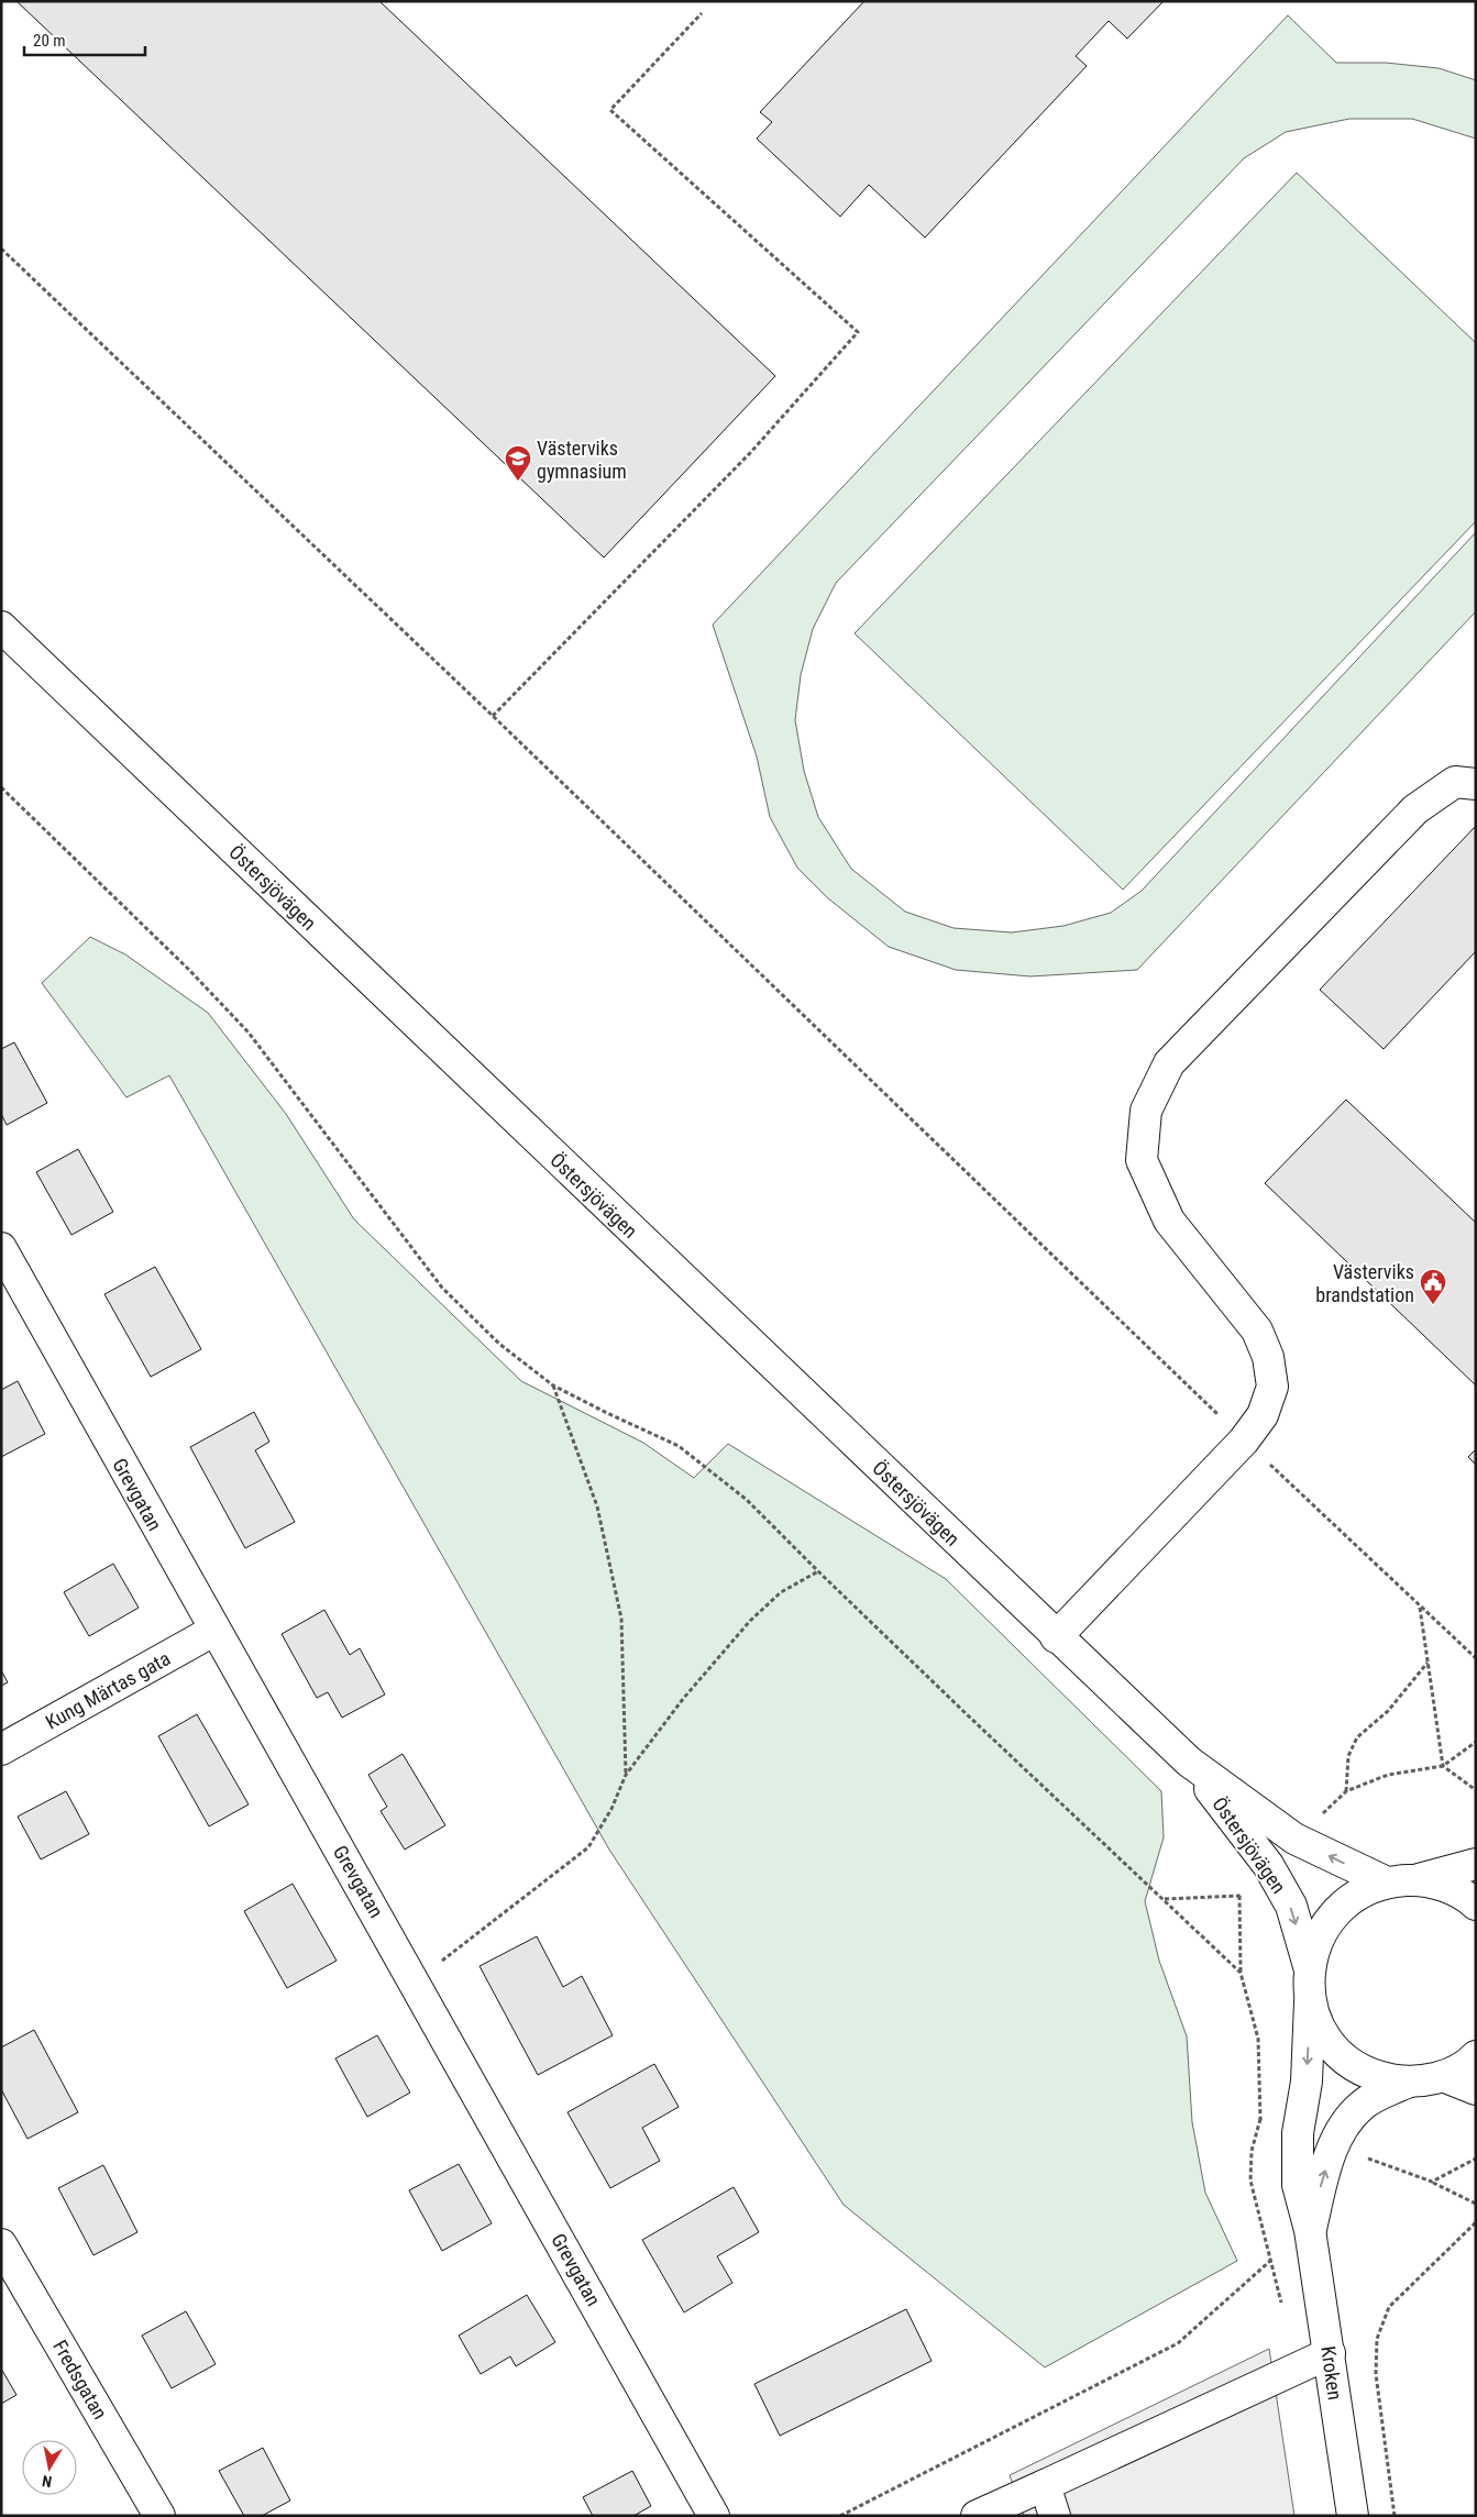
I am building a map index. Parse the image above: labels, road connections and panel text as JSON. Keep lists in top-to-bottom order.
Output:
{
  "streets": {
    "main road": [
      "Östersjövägen",
      "Grevgatan",
      "Kung Märtas gata",
      "Kroken",
      "Fredsgatan"
    ]
  },
  "crossings": [
    ["Östersjövägen", "Kroken"],
    ["Grevgatan", "Kung Märtas gata"]
  ],
  "places": {
    "school or university": ["Västerviks gymnasium"],
    "public building": ["Västerviks brandstation"]
  },
  "scale_bar": "20 m",
  "north": "bottom"
}
